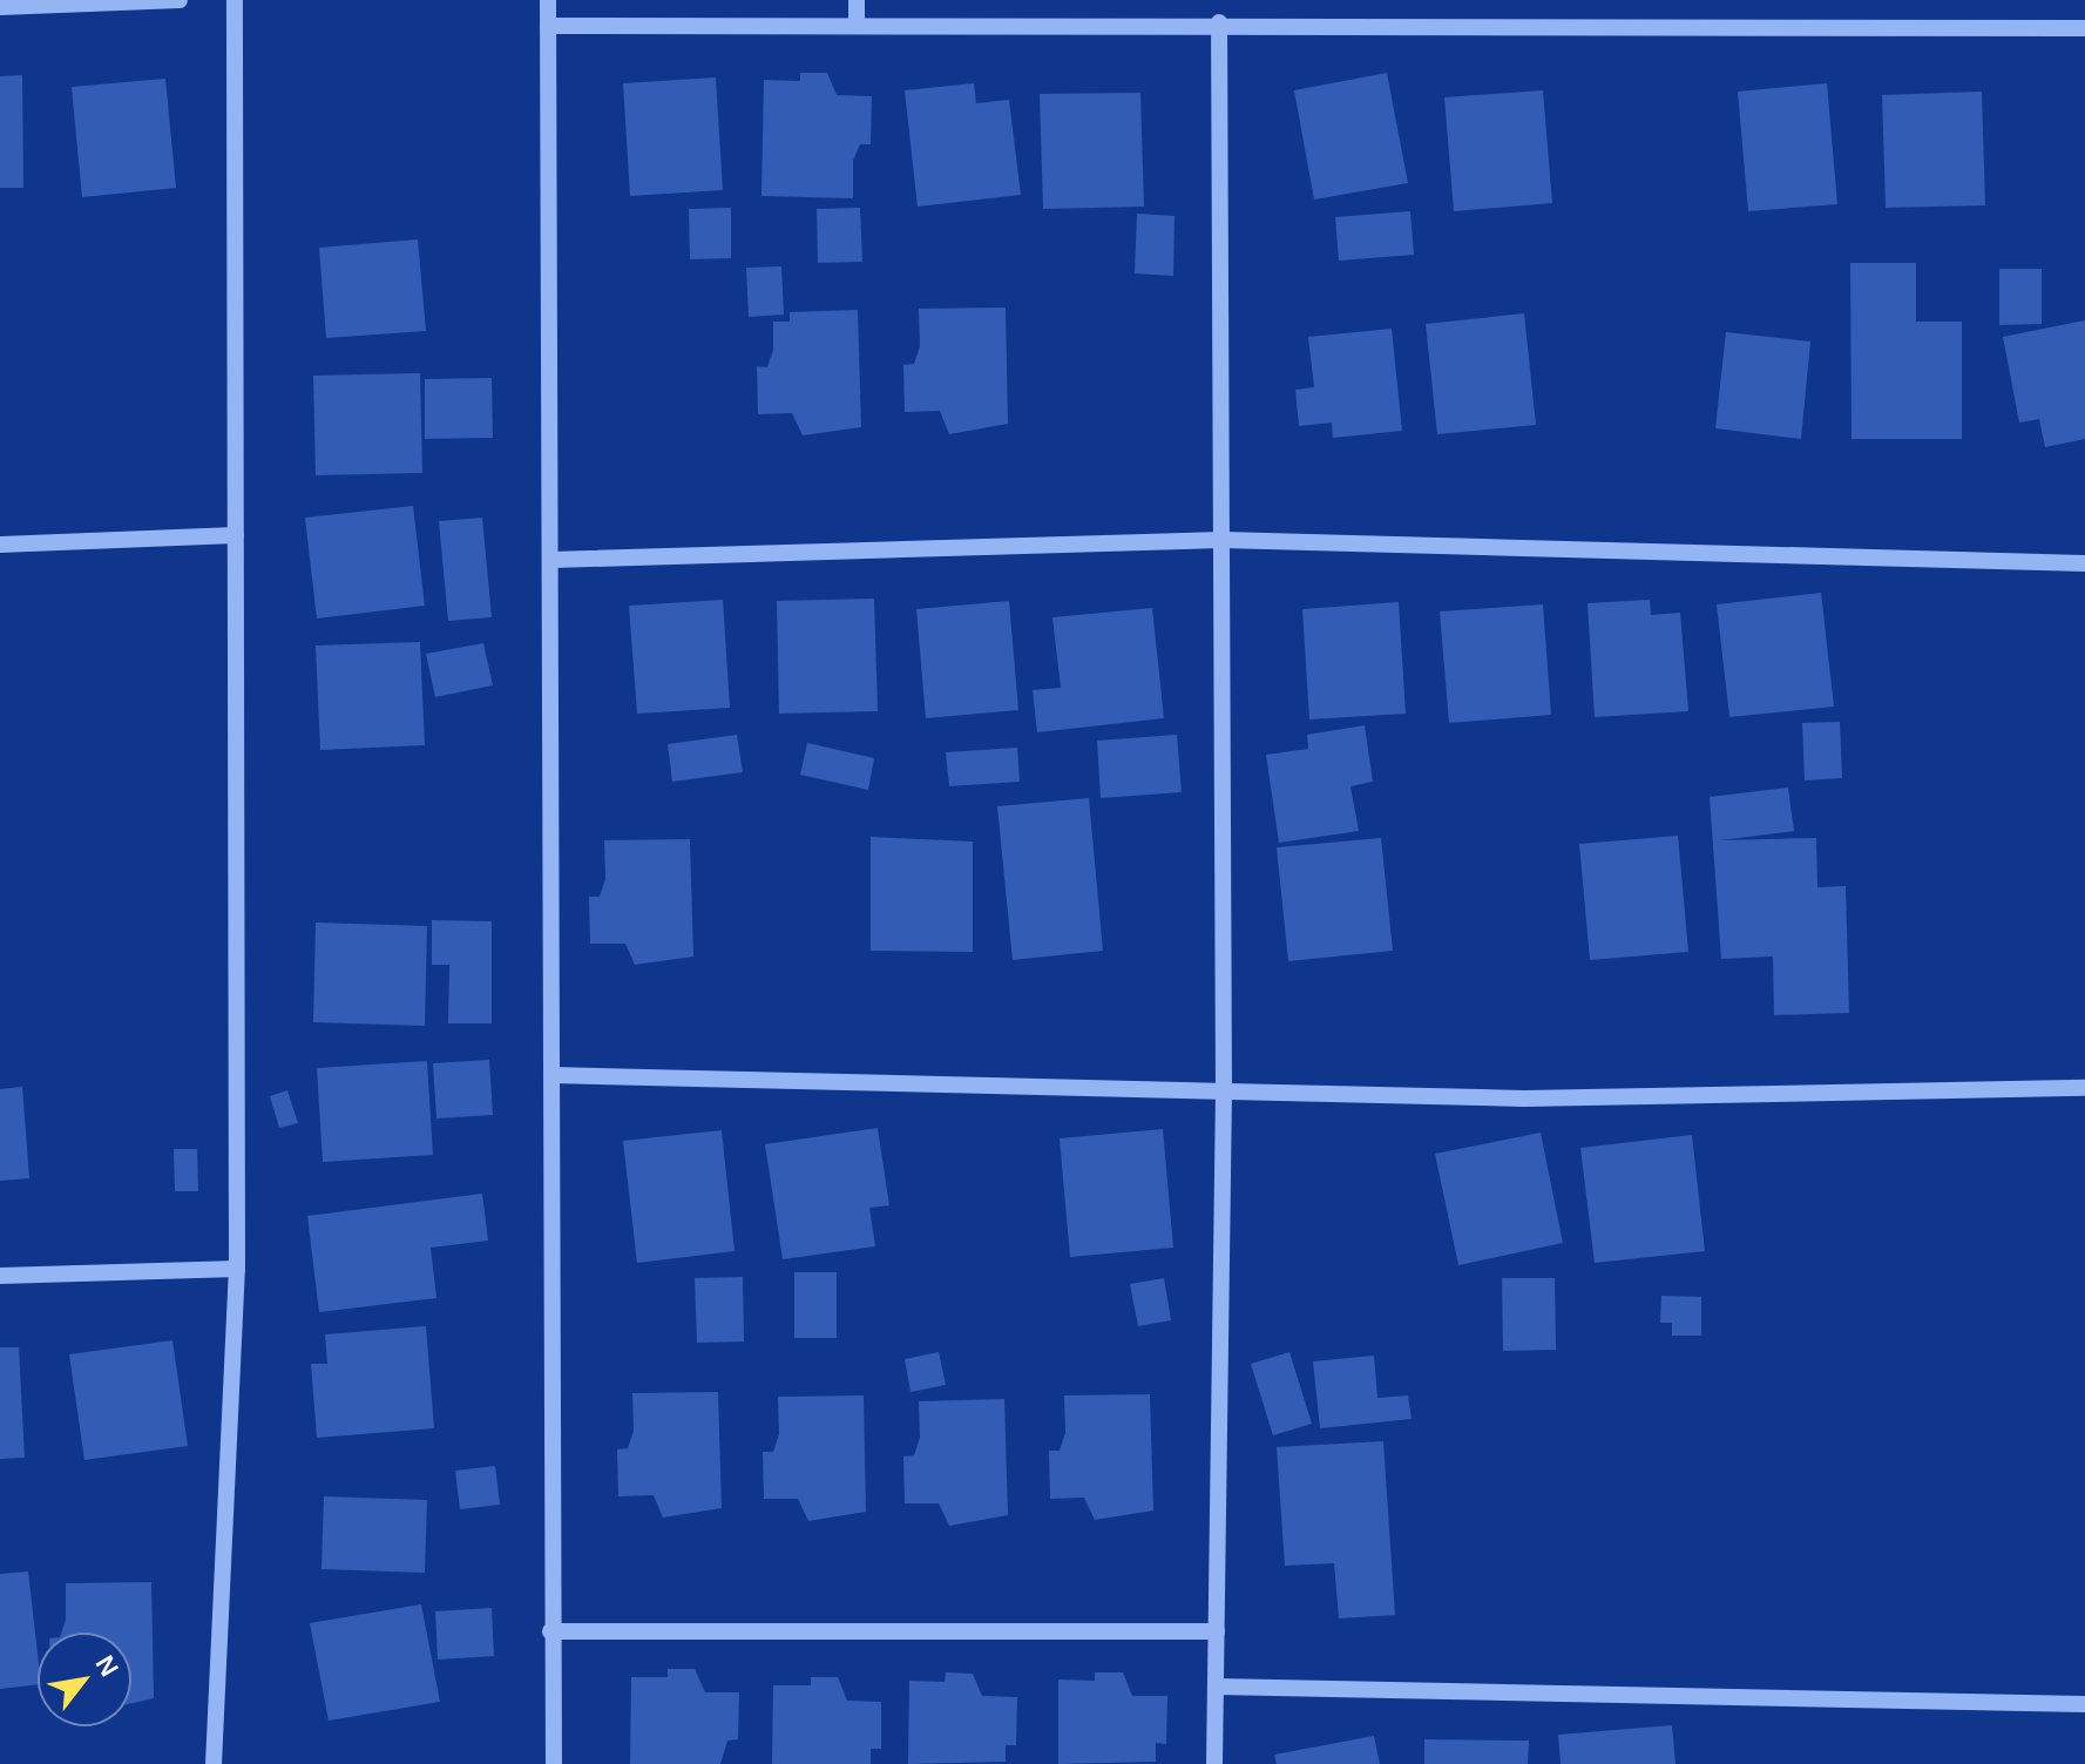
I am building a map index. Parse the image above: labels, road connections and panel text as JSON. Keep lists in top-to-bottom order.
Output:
{
  "north": "top right"
}
